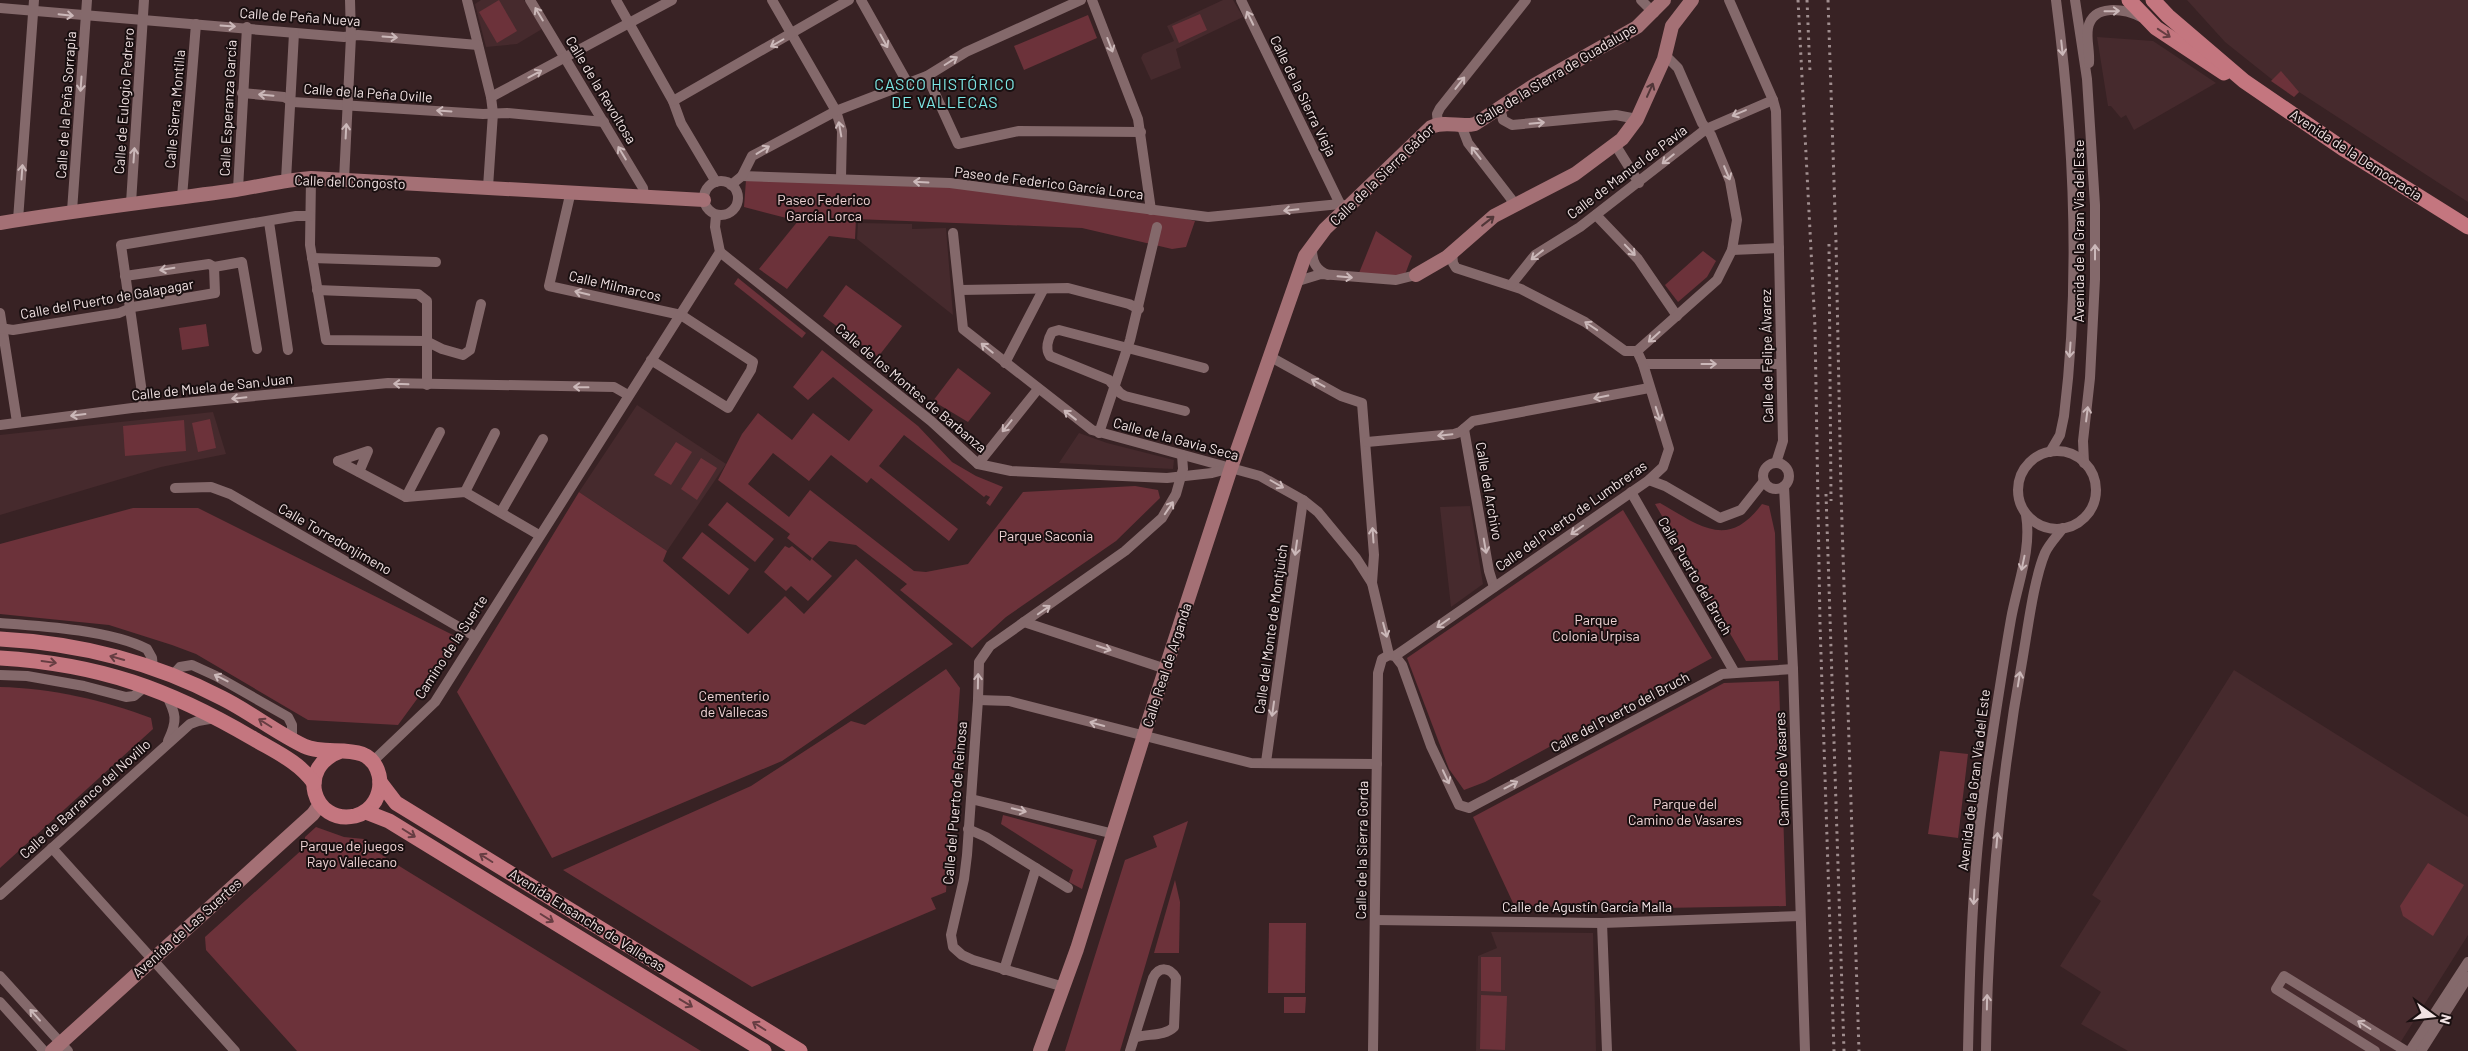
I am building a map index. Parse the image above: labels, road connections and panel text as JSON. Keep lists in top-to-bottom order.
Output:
{
  "streets": {
    "main road": ["Avenida de la Democracia", "Avenida Ensanche de Vallecas"],
    "street": [
      "Calle de Peña Nueva",
      "Calle de la Sierra de Guadalupe",
      "Calle de la Revoltosa",
      "Calle de la Peña Oville",
      "Calle de la Sierra Vieja",
      "Calle de Eulogio Pedrero",
      "Calle de la Peña Sorrapia",
      "Calle Esperanza García",
      "Calle Sierra Montilla",
      "Calle de Manuel de Pavía",
      "Calle de la Sierra Gádor",
      "Calle del Congosto",
      "Paseo de Federico García Lorca",
      "Avenida de la Gran Vía del Este",
      "Calle Milmarcos",
      "Calle del Puerto de Galapagar",
      "Calle de Felipe Álvarez",
      "Calle de Muela de San Juan",
      "Calle de los Montes de Barbanza",
      "Calle de la Gavia Seca",
      "Calle del Archivo",
      "Calle del Puerto de Lumbreras",
      "Calle Torredonjimeno",
      "Calle Puerto del Bruch",
      "Calle del Monte de Montjuich",
      "Camino de la Suerte",
      "Calle Real de Arganda",
      "Calle del Puerto del Bruch",
      "Camino de Vasares",
      "Calle de Barranco del Novillo",
      "Calle del Puerto de Reinosa",
      "Calle de la Sierra Gorda",
      "Calle de Agustín García Malla",
      "Avenida de Las Suertes"
    ]
  },
  "crossings": [
    ["Calle de Peña Nueva", "Calle de Eulogio Pedrero"],
    ["Calle de Peña Nueva", "Calle de la Peña Sorrapia"],
    ["Calle de Peña Nueva", "Calle Esperanza García"],
    ["Calle de Peña Nueva", "Calle Sierra Montilla"],
    ["Calle de la Sierra de Guadalupe", "Calle de la Sierra Gádor"],
    ["Calle de la Revoltosa", "Calle de la Peña Oville"],
    ["Calle de la Revoltosa", "Calle del Congosto"],
    ["Calle de la Peña Oville", "Calle Esperanza García"],
    ["Calle de la Sierra Vieja", "Calle de la Sierra Gádor"],
    ["Calle de la Sierra Vieja", "Paseo de Federico García Lorca"],
    ["Calle de Eulogio Pedrero", "Calle del Congosto"],
    ["Calle de la Peña Sorrapia", "Calle del Congosto"],
    ["Calle Esperanza García", "Calle del Congosto"],
    ["Calle Sierra Montilla", "Calle del Congosto"],
    ["Calle de Manuel de Pavía", "Calle de Felipe Álvarez"],
    ["Calle de la Sierra Gádor", "Paseo de Federico García Lorca"],
    ["Calle de la Sierra Gádor", "Calle Real de Arganda"],
    ["Calle del Congosto", "Calle Milmarcos"],
    ["Calle Milmarcos", "Camino de la Suerte"],
    ["Calle del Puerto de Galapagar", "Calle de Muela de San Juan"],
    ["Calle de Felipe Álvarez", "Camino de Vasares"],
    ["Calle de Muela de San Juan", "Camino de la Suerte"],
    ["Calle de los Montes de Barbanza", "Calle de la Gavia Seca"],
    ["Calle de los Montes de Barbanza", "Camino de la Suerte"],
    ["Calle de los Montes de Barbanza", "Calle Real de Arganda"],
    ["Calle de la Gavia Seca", "Calle del Monte de Montjuich"],
    ["Calle de la Gavia Seca", "Calle Real de Arganda"],
    ["Calle del Archivo", "Calle del Puerto de Lumbreras"],
    ["Calle del Puerto de Lumbreras", "Calle Puerto del Bruch"],
    ["Calle del Puerto de Lumbreras", "Calle del Puerto del Bruch"],
    ["Calle del Puerto de Lumbreras", "Calle de la Sierra Gorda"],
    ["Calle Torredonjimeno", "Camino de la Suerte"],
    ["Calle Puerto del Bruch", "Calle del Puerto del Bruch"],
    ["Camino de la Suerte", "Avenida Ensanche de Vallecas"],
    ["Camino de la Suerte", "Avenida de Las Suertes"],
    ["Calle Real de Arganda", "Calle del Puerto de Reinosa"],
    ["Calle del Puerto del Bruch", "Camino de Vasares"],
    ["Calle del Puerto del Bruch", "Calle de la Sierra Gorda"],
    ["Camino de Vasares", "Calle de Agustín García Malla"],
    ["Calle de la Sierra Gorda", "Calle de Agustín García Malla"],
    ["Avenida Ensanche de Vallecas", "Avenida de Las Suertes"]
  ],
  "one_way": [
    "Calle de Peña Nueva",
    "Calle de la Peña Oville",
    "Calle de la Sierra Vieja",
    "Calle de Eulogio Pedrero",
    "Calle de la Sierra Gádor",
    "Paseo de Federico García Lorca",
    "Calle de Muela de San Juan",
    "Calle del Archivo",
    "Calle del Puerto de Lumbreras"
  ],
  "districts": ["CASCO HISTÓRICO DE VALLECAS"],
  "parks": [
    "Paseo Federico García Lorca",
    "Parque Saconia",
    "Parque Colonia Urpisa",
    "Cementerio de Vallecas",
    "Parque del Camino de Vasares",
    "Parque de juegos Rayo Vallecano"
  ],
  "north": "right"
}
